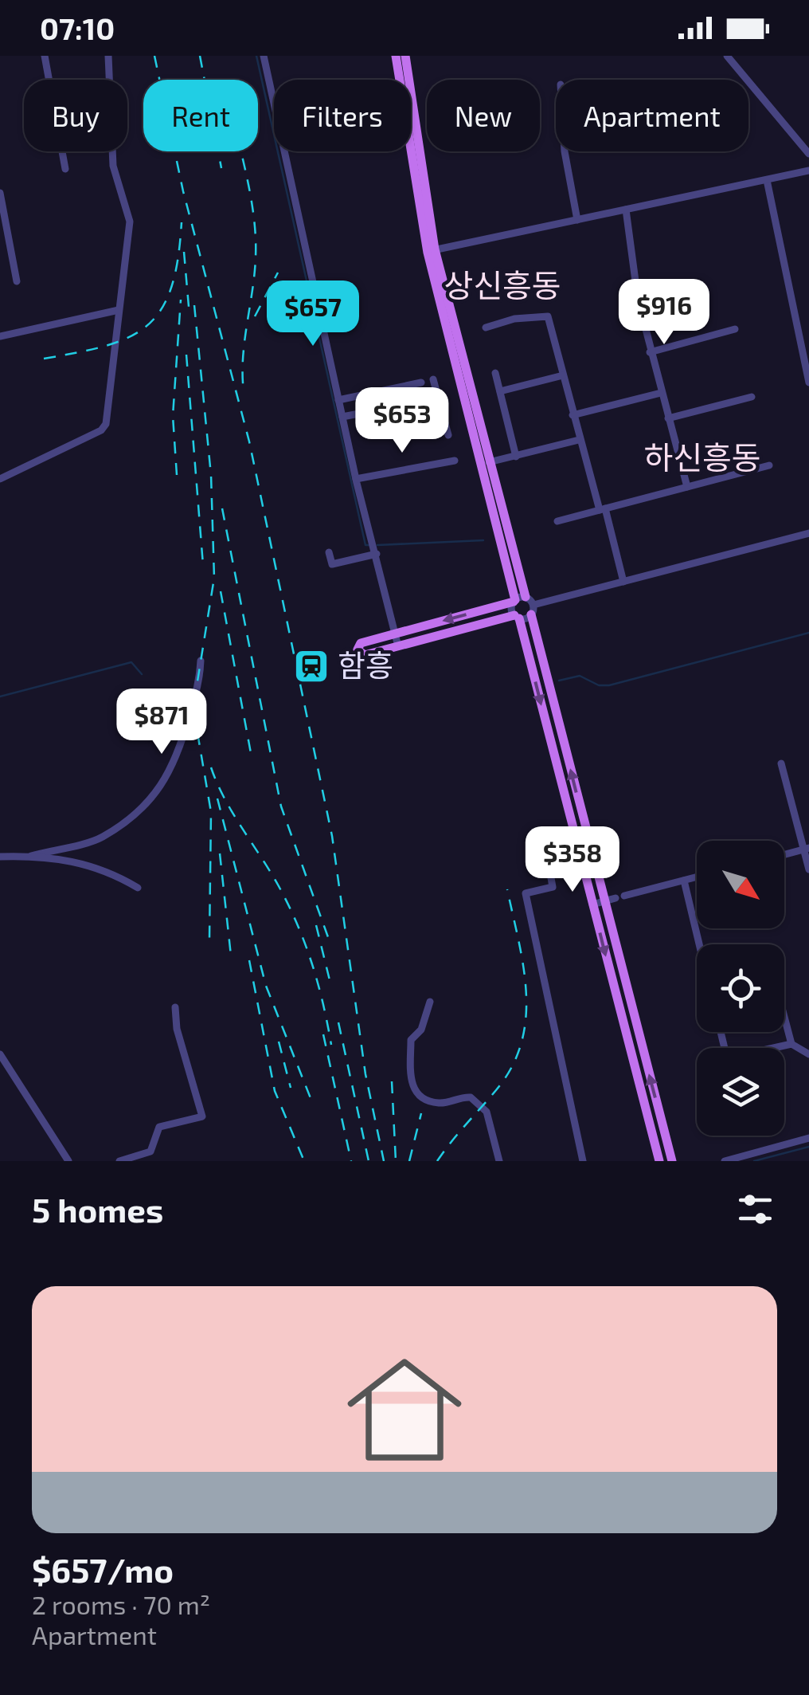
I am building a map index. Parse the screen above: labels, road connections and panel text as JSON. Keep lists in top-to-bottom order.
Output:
{
  "districts": ["상신흥동", "하신흥동"],
  "places": {
    "station": ["함흥"]
  },
  "north": "bottom right",
  "page": {
    "status": "07:10",
    "chip": [
      "Buy",
      "Rent",
      "Filters",
      "New",
      "Apartment"
    ],
    "price": [
      "$916",
      "$657",
      "$653",
      "$871",
      "$358"
    ],
    "heading": "5 homes",
    "list": [
      {
        "name": "$657/mo",
        "note": "2 rooms · 70 m² · Apartment"
      }
    ]
  }
}
